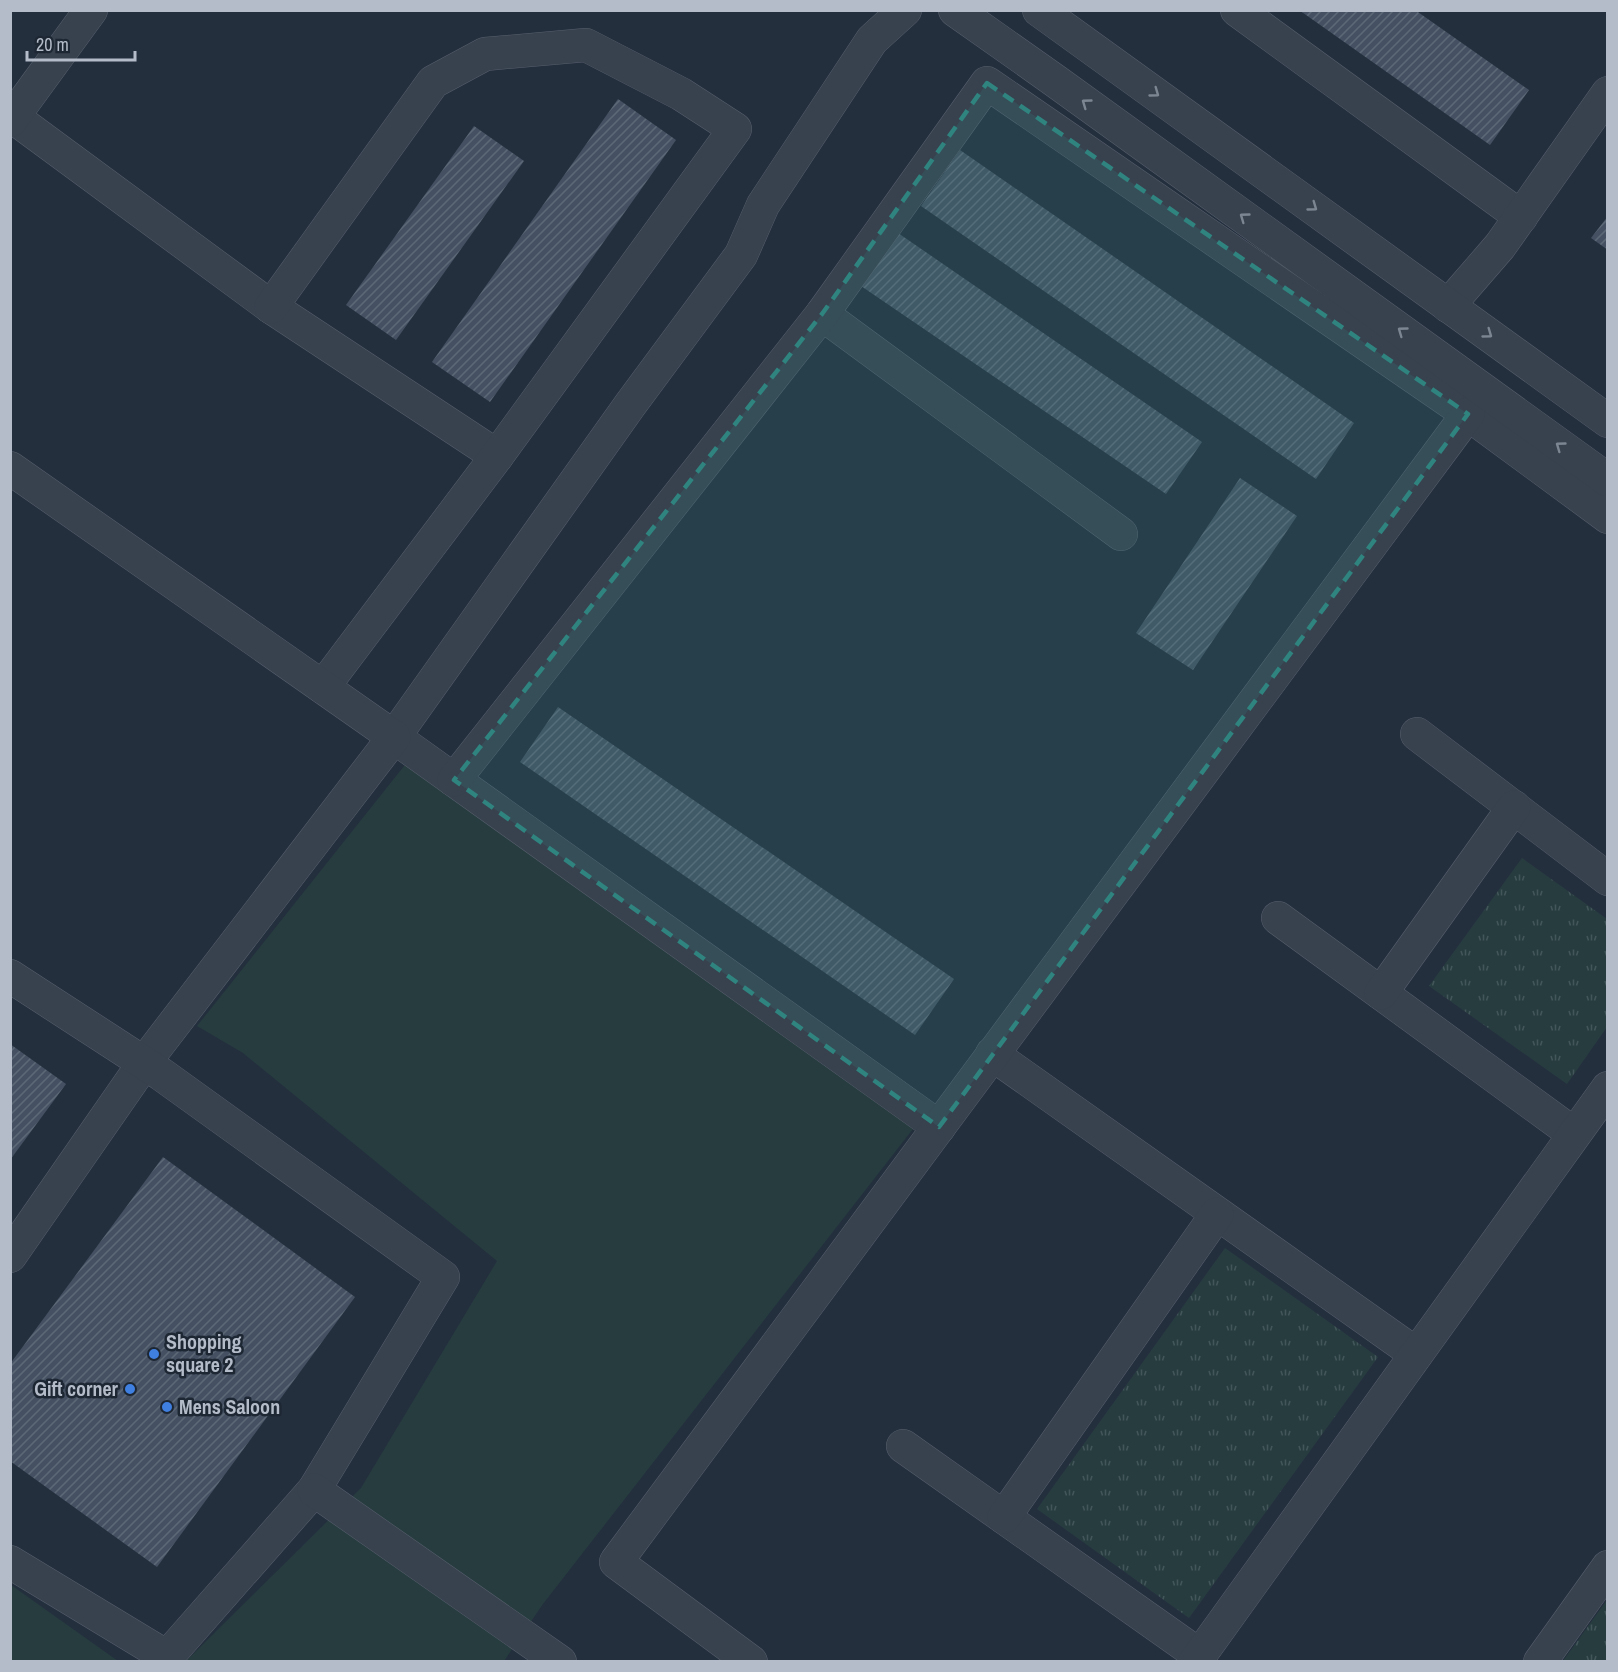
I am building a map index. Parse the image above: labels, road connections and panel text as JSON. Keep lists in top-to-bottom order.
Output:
{
  "places": ["Shopping square 2", "Gift corner", "Mens Saloon"],
  "scale_bar": "20 m"
}
